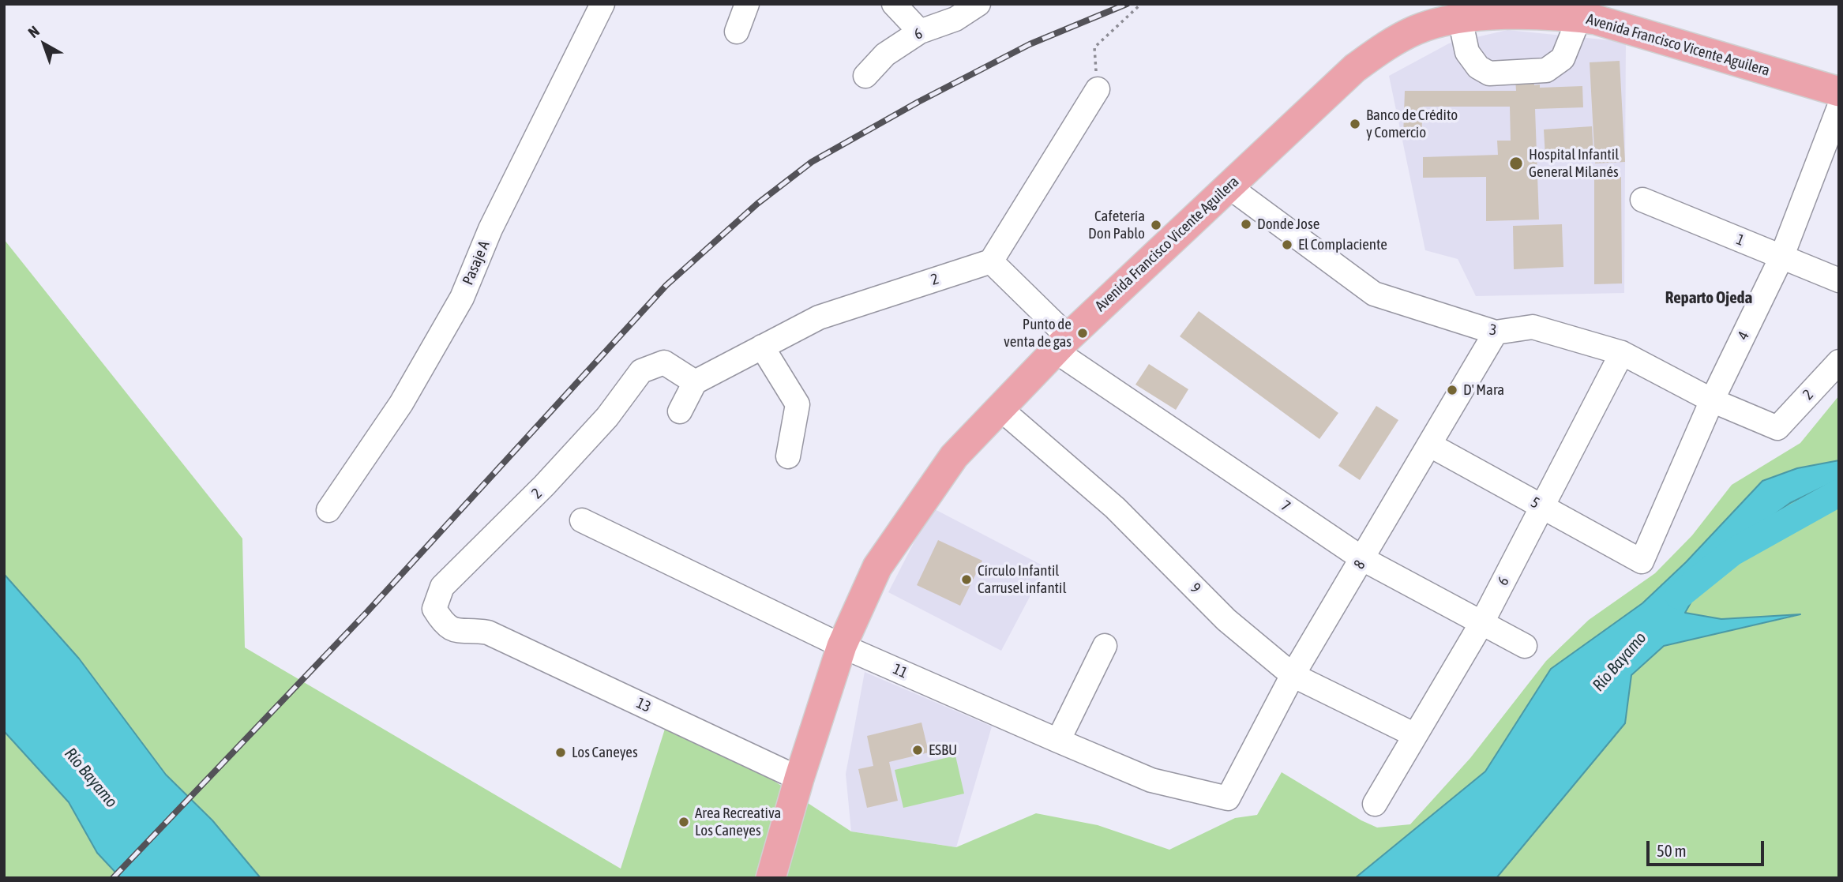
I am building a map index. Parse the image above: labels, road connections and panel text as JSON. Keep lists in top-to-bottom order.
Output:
{
  "streets": {
    "main road": ["Avenida Francisco Vicente Aguilera"],
    "street": [
      "6",
      "1",
      "Pasaje A",
      "2",
      "3",
      "4",
      "5",
      "7",
      "8",
      "9",
      "11",
      "13"
    ]
  },
  "crossings": [
    ["6", "3"],
    ["6", "5"],
    ["6", "7"],
    ["6", "9"],
    ["Avenida Francisco Vicente Aguilera", "3"],
    ["Avenida Francisco Vicente Aguilera", "7"],
    ["Avenida Francisco Vicente Aguilera", "9"],
    ["Avenida Francisco Vicente Aguilera", "11"],
    ["Avenida Francisco Vicente Aguilera", "13"],
    ["1", "4"],
    ["2", "3"],
    ["2", "7"],
    ["2", "13"],
    ["3", "4"],
    ["3", "8"],
    ["4", "5"],
    ["5", "8"],
    ["7", "8"],
    ["8", "9"],
    ["8", "11"]
  ],
  "districts": ["Reparto Ojeda"],
  "water": ["Río Bayamo"],
  "places": [
    "Banco de Crédito y Comercio",
    "Hospital Infantil General Milanés",
    "Donde Jose",
    "Cafetería Don Pablo",
    "El Complaciente",
    "Punto de venta de gas",
    "D' Mara",
    "Círculo Infantil Carrusel infantil",
    "ESBU",
    "Los Caneyes",
    "Area Recreativa Los Caneyes"
  ],
  "scale_bar": "50 m",
  "north": "top left"
}
